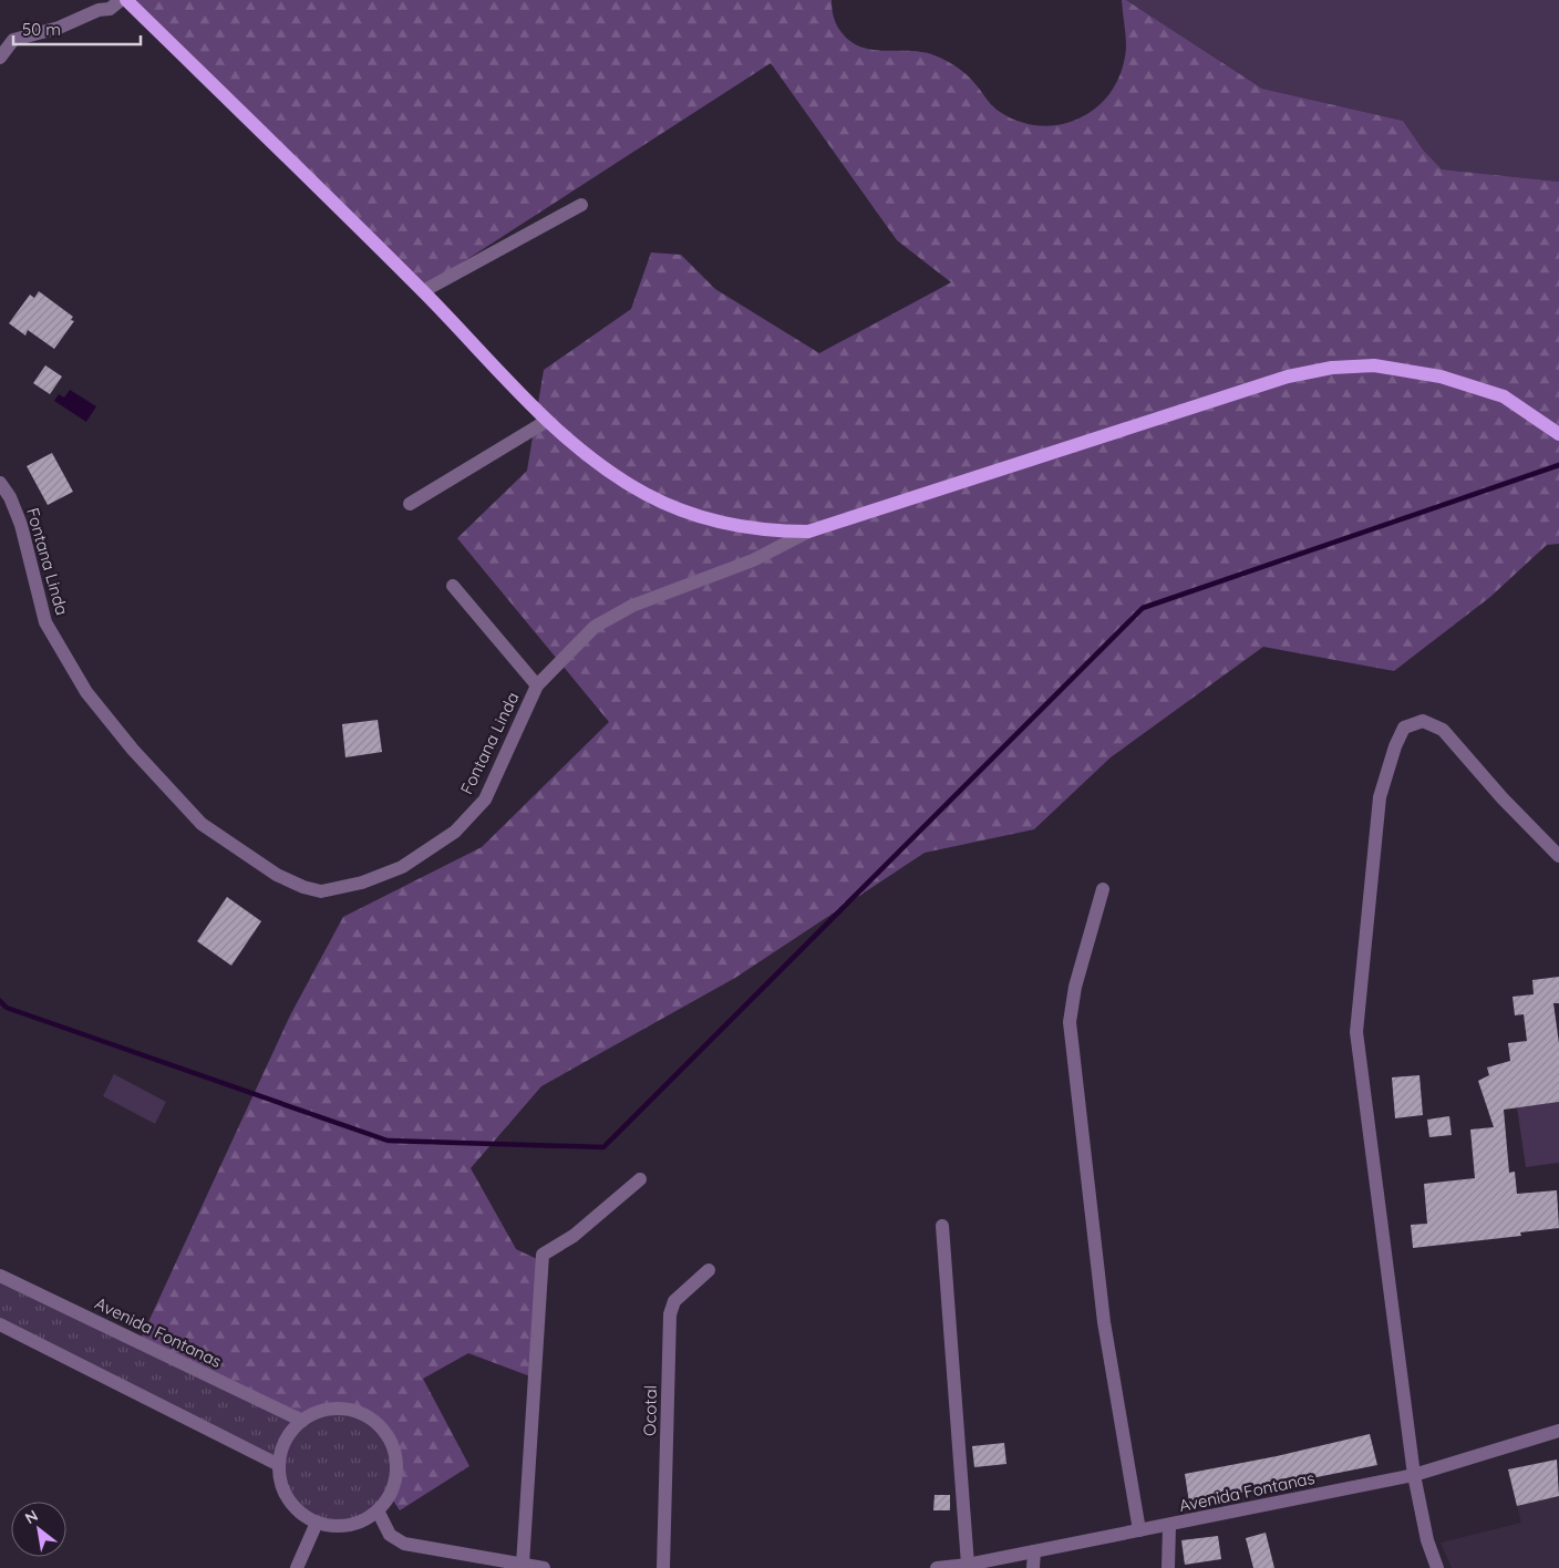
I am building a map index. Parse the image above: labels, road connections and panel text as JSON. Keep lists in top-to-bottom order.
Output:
{
  "streets": {
    "street": ["Fontana Linda", "Avenida Fontanas", "Ocotal"]
  },
  "scale_bar": "50 m",
  "north": "top left"
}
